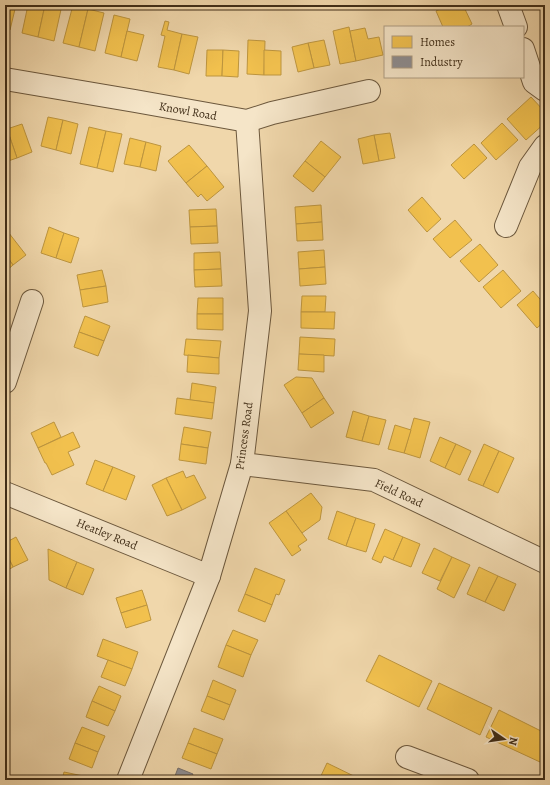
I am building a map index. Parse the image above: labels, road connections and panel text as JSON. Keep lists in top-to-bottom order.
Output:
{
  "streets": {
    "street": [
      "Knowl Road",
      "Princess Road",
      "Field Road",
      "Heatley Road"
    ]
  },
  "crossings": [
    ["Knowl Road", "Princess Road"],
    ["Princess Road", "Field Road"],
    ["Princess Road", "Heatley Road"]
  ],
  "legend": ["Homes", "Industry"],
  "north": "right"
}
